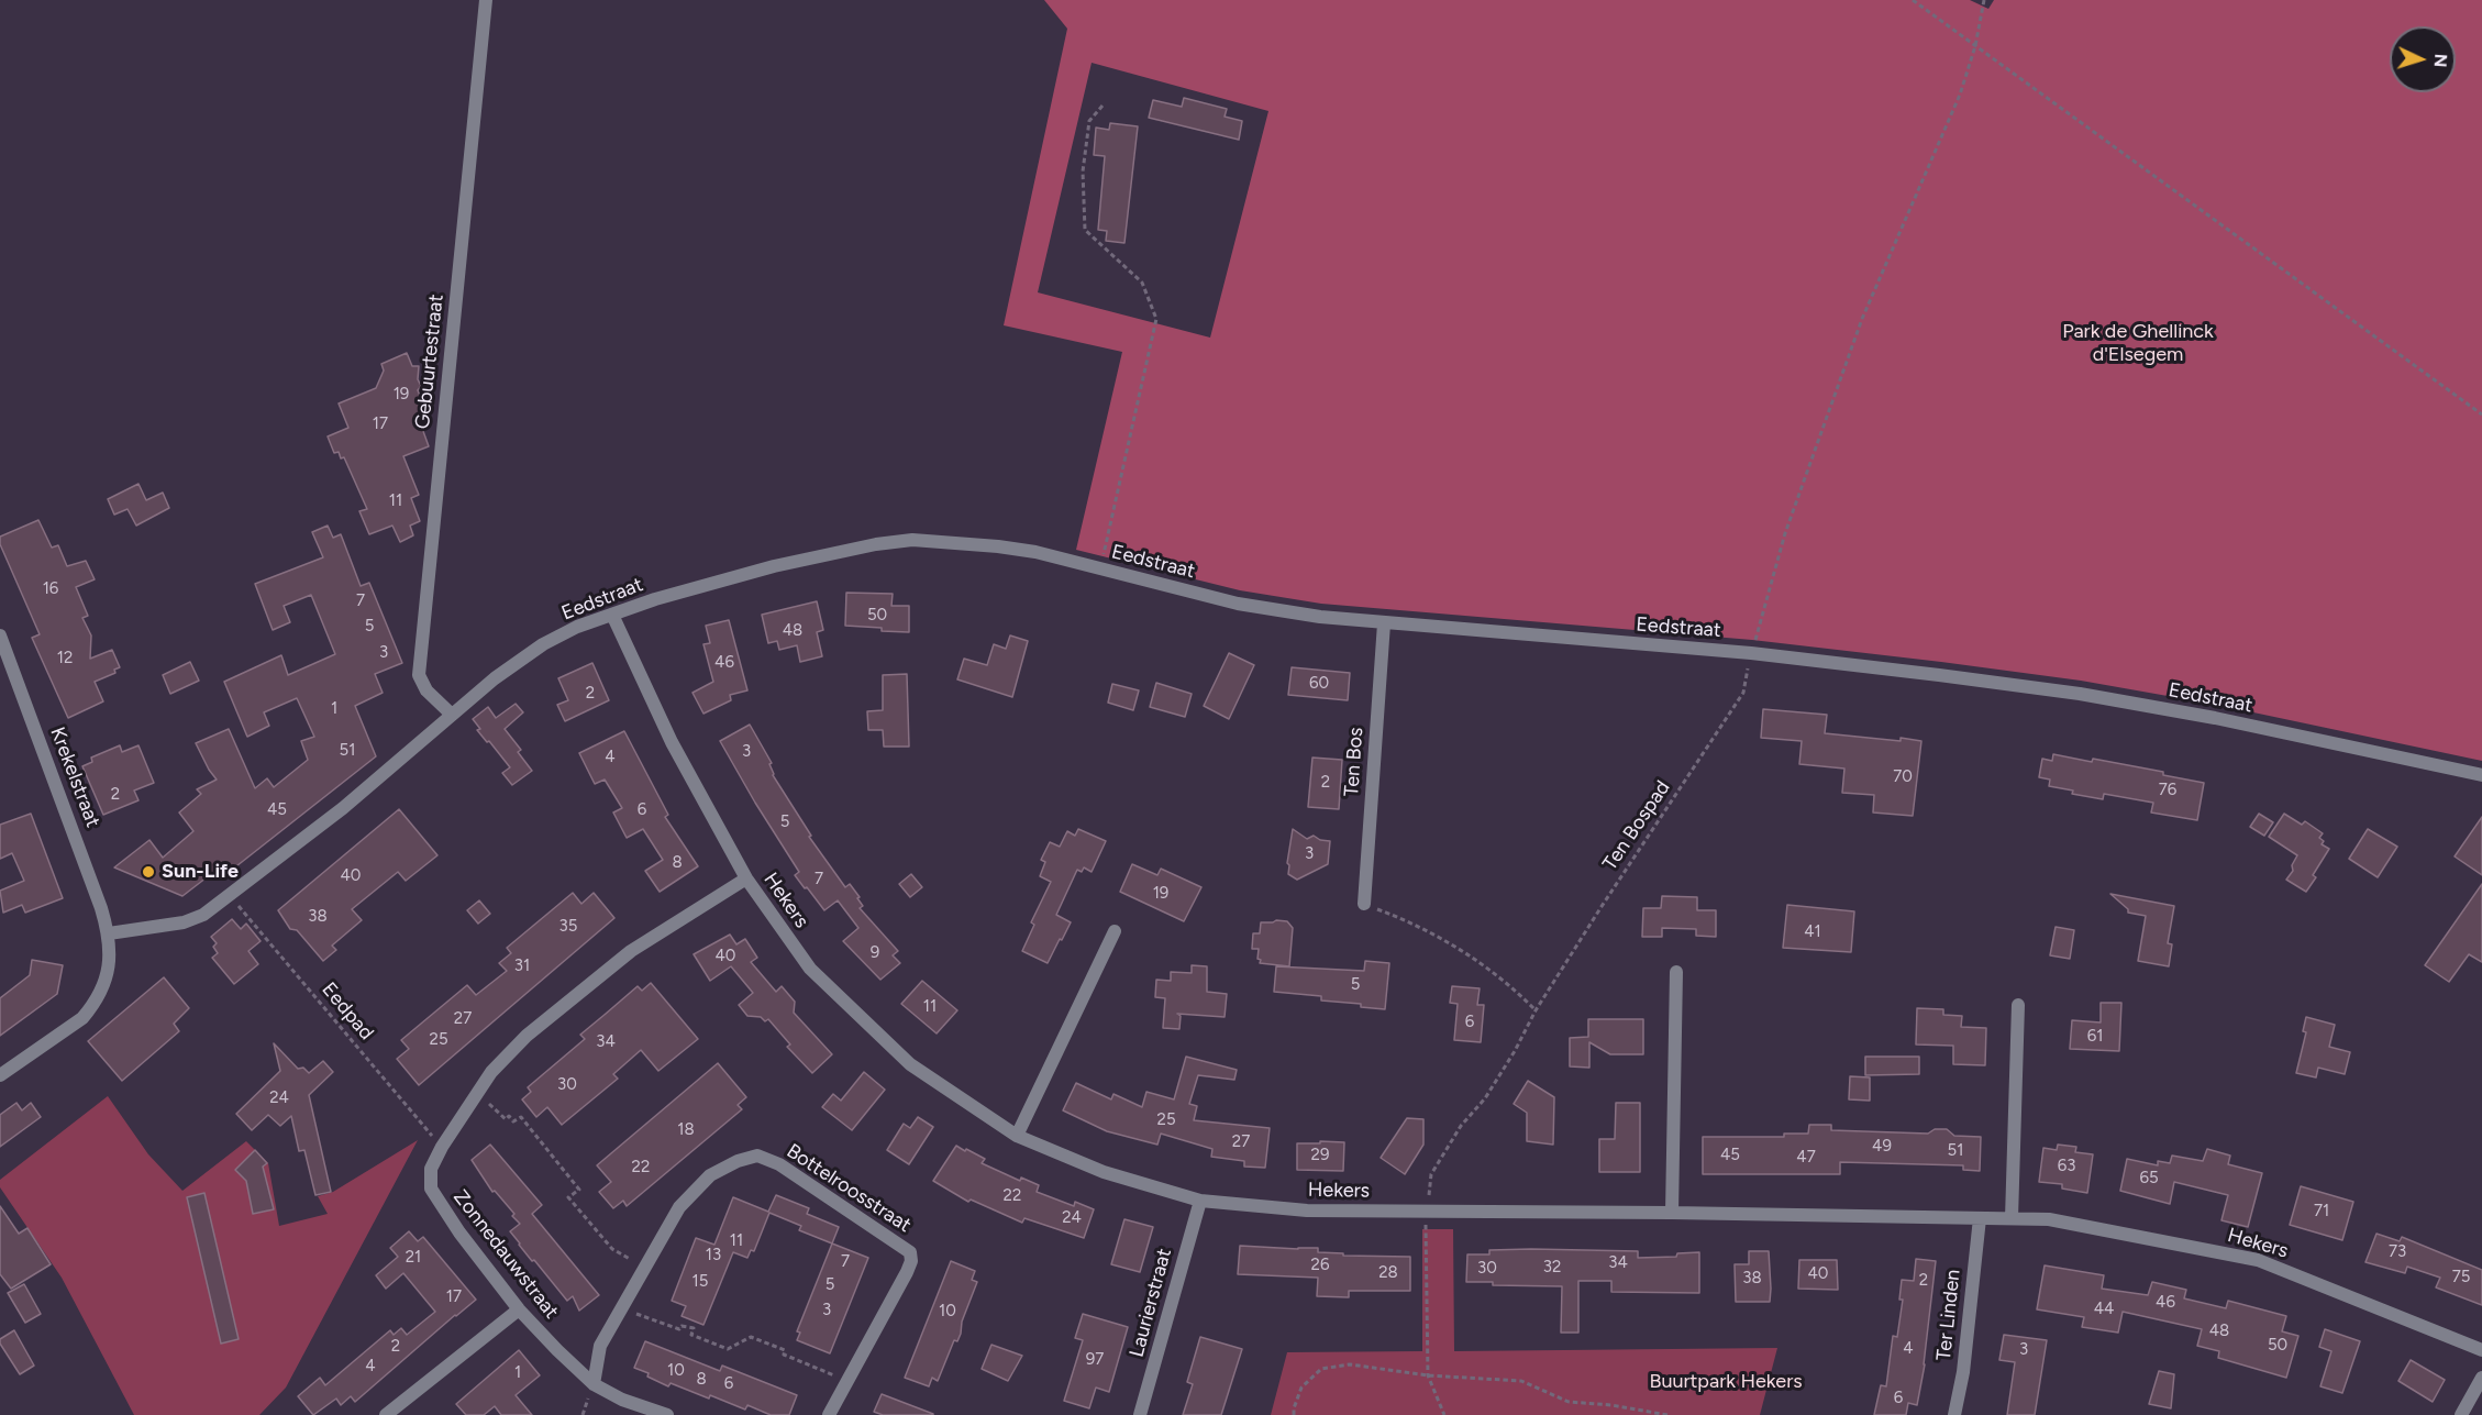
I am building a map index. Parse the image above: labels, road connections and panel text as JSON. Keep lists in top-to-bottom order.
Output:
{
  "streets": {
    "street": [
      "Gebuurtestraat",
      "Eedstraat",
      "Ten Bos",
      "Krekelstraat",
      "Hekers",
      "Bottelroosstraat",
      "Zonnedauwstraat",
      "Laurierstraat",
      "Ter Linden"
    ],
    "path": ["Ten Bospad", "Eedpad"]
  },
  "crossings": [
    ["Gebuurtestraat", "Eedstraat"],
    ["Eedstraat", "Ten Bos"],
    ["Eedstraat", "Krekelstraat"],
    ["Eedstraat", "Ten Bospad"],
    ["Eedstraat", "Hekers"],
    ["Eedstraat", "Eedpad"],
    ["Ten Bospad", "Hekers"],
    ["Hekers", "Zonnedauwstraat"],
    ["Hekers", "Laurierstraat"],
    ["Hekers", "Ter Linden"],
    ["Eedpad", "Zonnedauwstraat"],
    ["Bottelroosstraat", "Zonnedauwstraat"]
  ],
  "parks": ["Park de Ghellinck d'Elsegem", "Buurtpark Hekers"],
  "places": ["Sun-Life"],
  "house_numbers": [
    "19",
    "17",
    "11",
    "16",
    "7",
    "50",
    "5",
    "48",
    "3",
    "12",
    "46",
    "60",
    "2",
    "1",
    "51",
    "3",
    "4",
    "70",
    "2",
    "76",
    "2",
    "45",
    "6",
    "5",
    "3",
    "8",
    "40",
    "7",
    "19",
    "38",
    "35",
    "41",
    "9",
    "40",
    "31",
    "5",
    "11",
    "27",
    "6",
    "61",
    "25",
    "34",
    "30",
    "24",
    "25",
    "18",
    "27",
    "49",
    "51",
    "29",
    "45",
    "47",
    "63",
    "22",
    "65",
    "22",
    "71",
    "24",
    "11",
    "73",
    "13",
    "21",
    "7",
    "34",
    "26",
    "32",
    "30",
    "28",
    "40",
    "75",
    "38",
    "2",
    "15",
    "5",
    "17",
    "46",
    "44",
    "3",
    "10",
    "48",
    "50",
    "2",
    "4",
    "3",
    "97",
    "4",
    "10",
    "1",
    "8",
    "6",
    "6"
  ],
  "north": "right"
}
